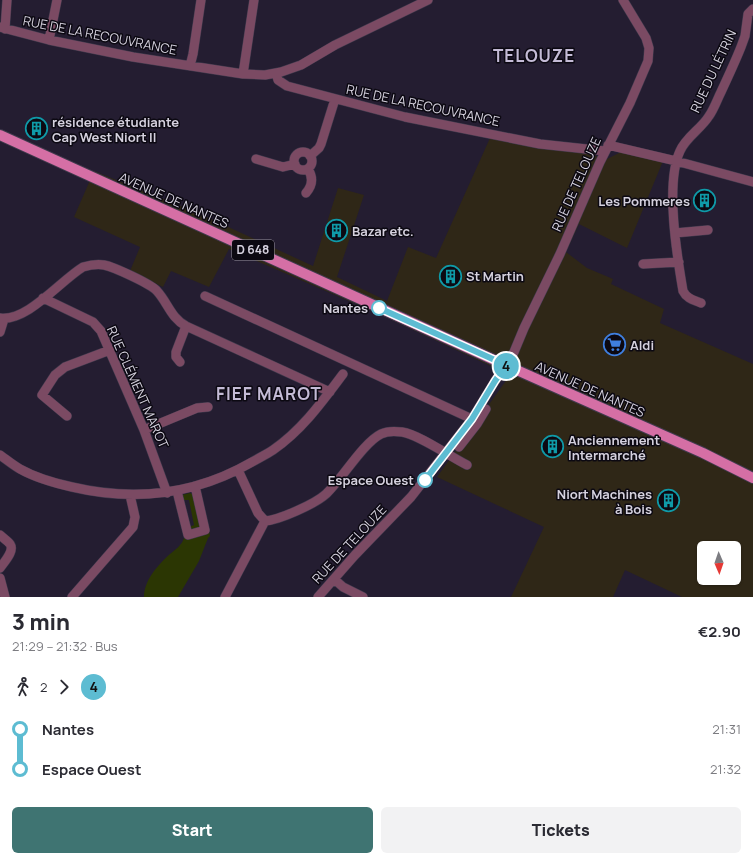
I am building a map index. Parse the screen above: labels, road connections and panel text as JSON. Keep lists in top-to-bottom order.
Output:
{
  "streets": {
    "main road": ["AVENUE DE NANTES", "D 648"],
    "street": [
      "RUE DE LA RECOUVRANCE",
      "RUE DU LÉTRIN",
      "RUE DE TELOUZE",
      "RUE CLÉMENT MAROT"
    ]
  },
  "crossings": [
    ["RUE DE LA RECOUVRANCE", "RUE DU LÉTRIN"],
    ["RUE DE LA RECOUVRANCE", "RUE DE TELOUZE"],
    ["RUE DE TELOUZE", "AVENUE DE NANTES"]
  ],
  "districts": ["TELOUZE", "FIEF MAROT"],
  "places": {
    "building": [
      "résidence étudiante Cap West Niort II",
      "Les Pommeres",
      "Bazar etc.",
      "St Martin",
      "Anciennement Intermarché",
      "Niort Machines à Bois"
    ],
    "other": ["Nantes", "Espace Ouest"],
    "supermarket": ["Aldi"]
  },
  "lines": ["bus line 4"],
  "north": "bottom",
  "page": {
    "on_map": "4",
    "heading": ["3 min", "21:29 – 21:32 · Bus", "€2.90"],
    "legs": ["2", "4"],
    "list": [
      {
        "name": "Nantes",
        "value": "21:31"
      },
      {
        "name": "Espace Ouest",
        "value": "21:32"
      }
    ],
    "buttons": ["Start", "Tickets"]
  }
}
